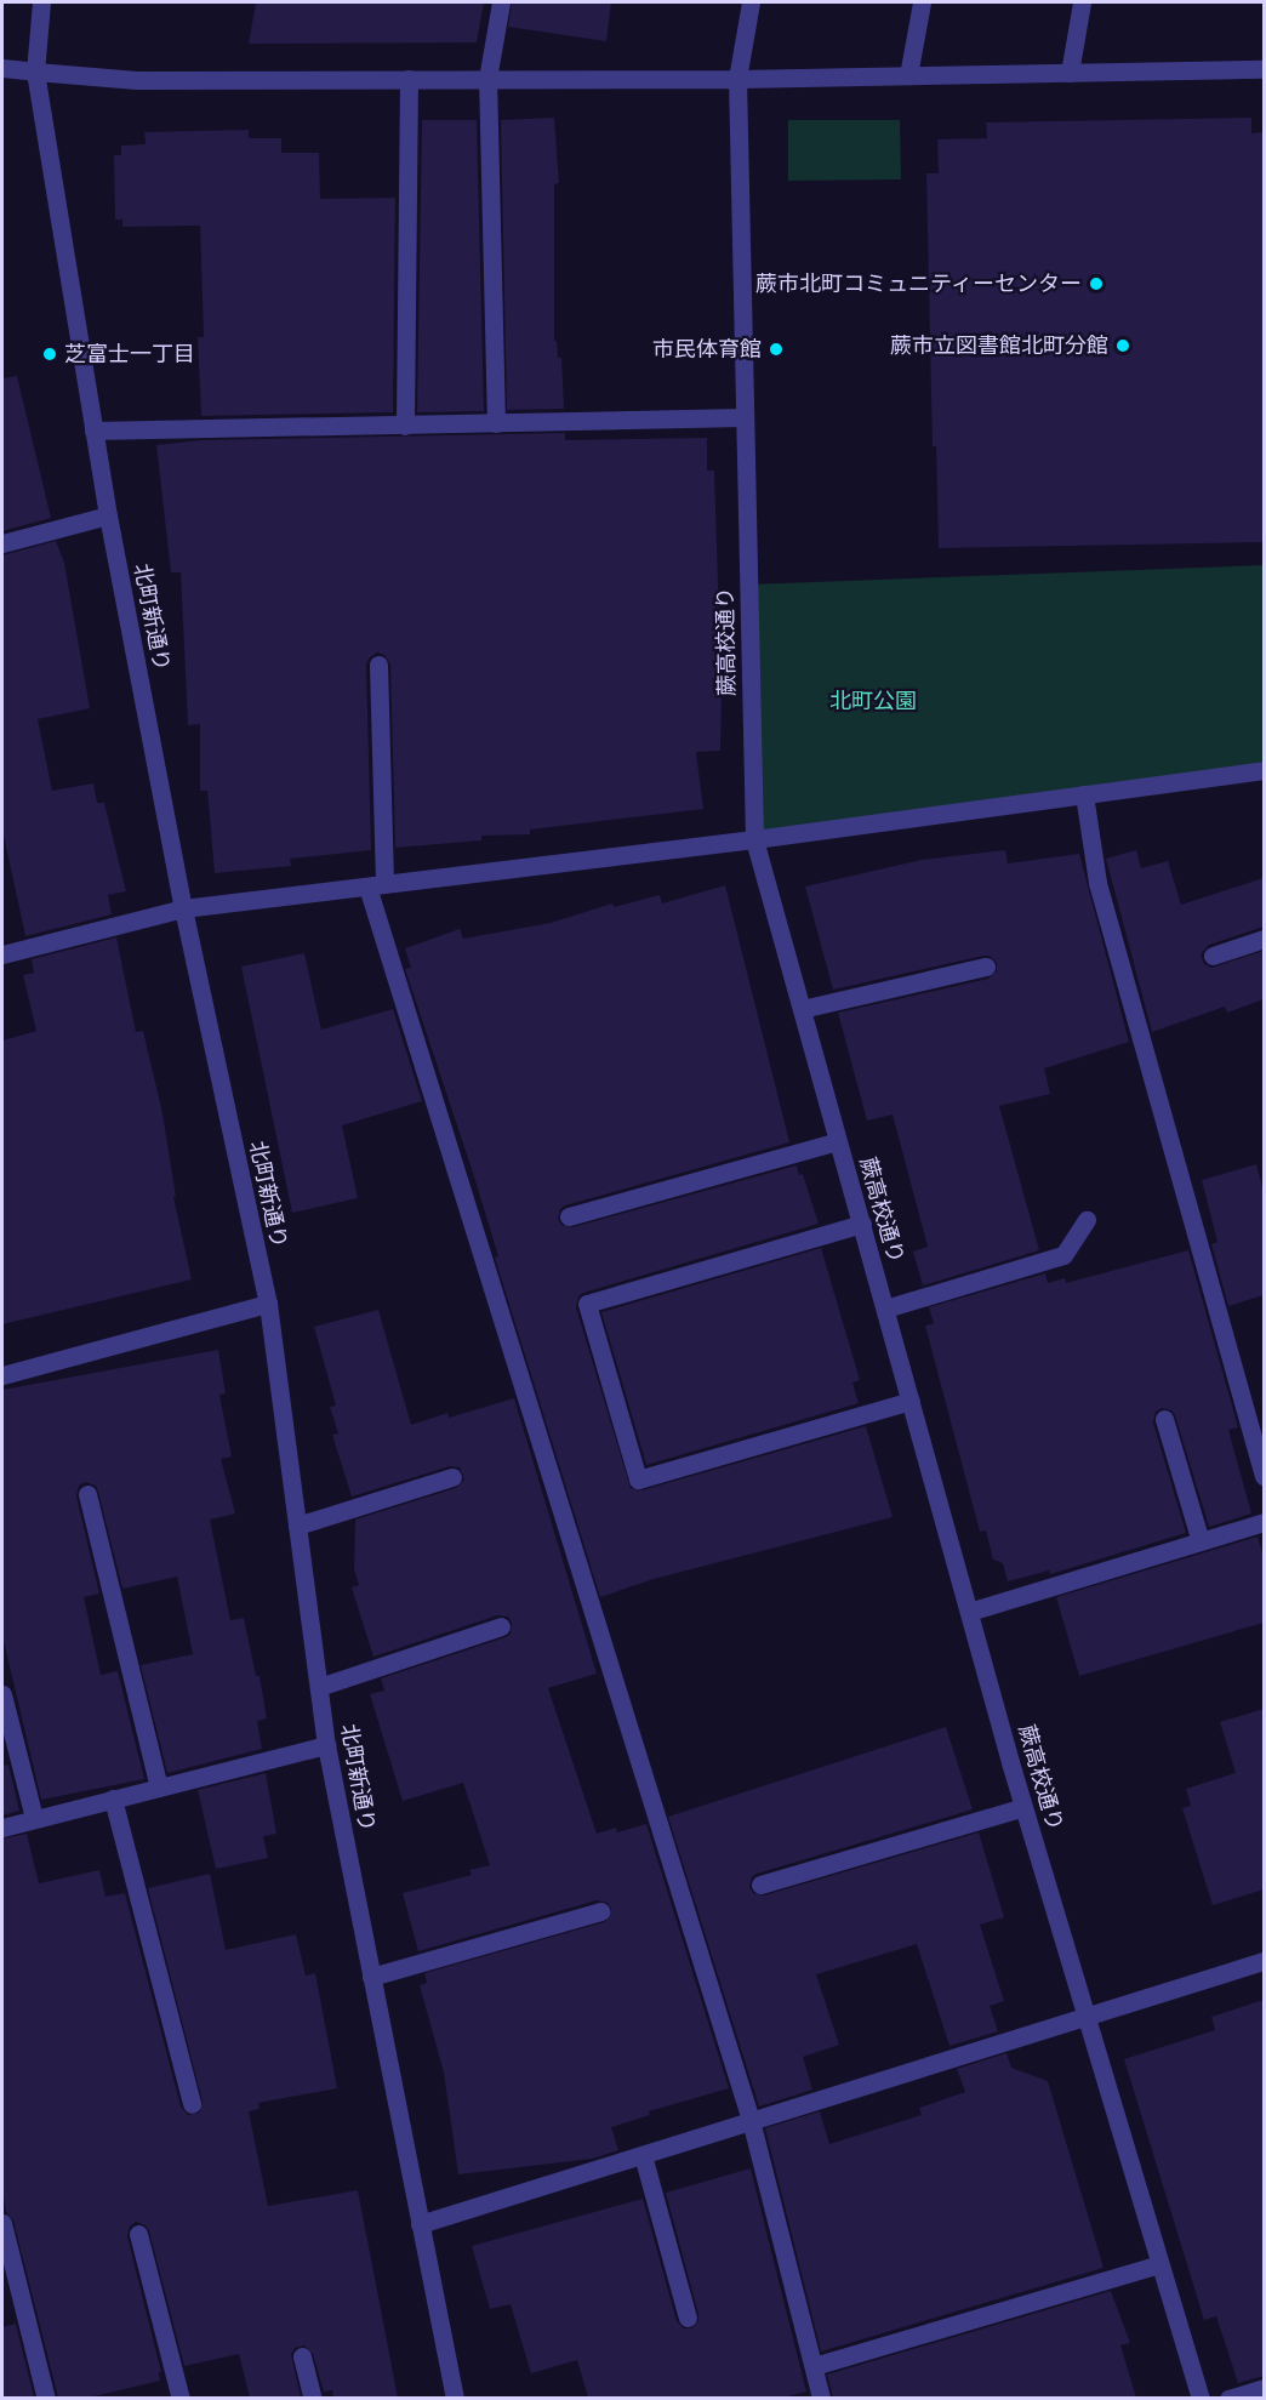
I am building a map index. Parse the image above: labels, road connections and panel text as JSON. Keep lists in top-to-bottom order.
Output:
{
  "streets": {
    "street": ["北町新通り", "蕨高校通り"]
  },
  "parks": ["北町公園"],
  "places": [
    "蕨市北町コミュニティーセンター",
    "蕨市立図書館北町分館",
    "市民体育館",
    "芝富士一丁目"
  ]
}
